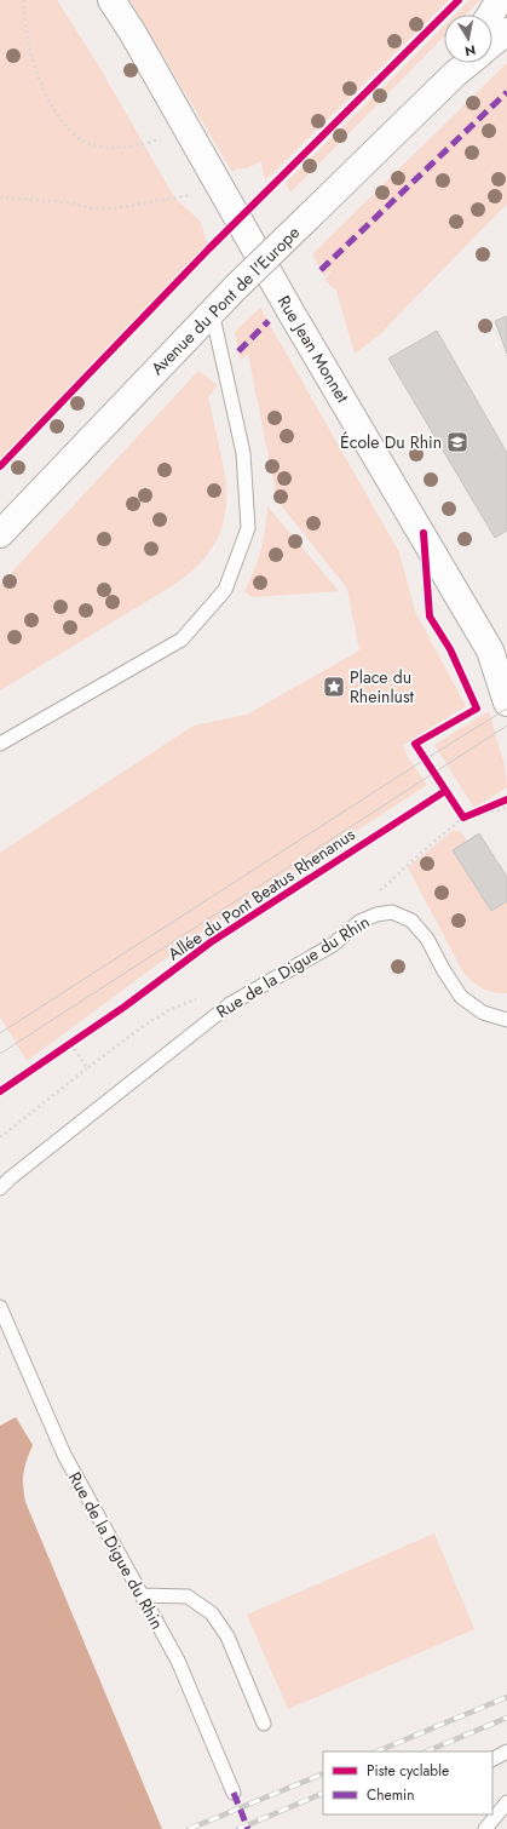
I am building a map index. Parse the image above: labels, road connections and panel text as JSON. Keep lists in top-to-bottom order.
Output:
{
  "streets": {
    "street": ["Avenue du Pont de l'Europe", "Rue Jean Monnet"],
    "lane": ["Rue de la Digue du Rhin"],
    "cycle path": ["Allée du Pont Beatus Rhenanus"]
  },
  "places": {
    "school or university": ["École Du Rhin"],
    "place": ["Place du Rheinlust"]
  },
  "legend": ["Piste cyclable", "Chemin"],
  "north": "bottom"
}
